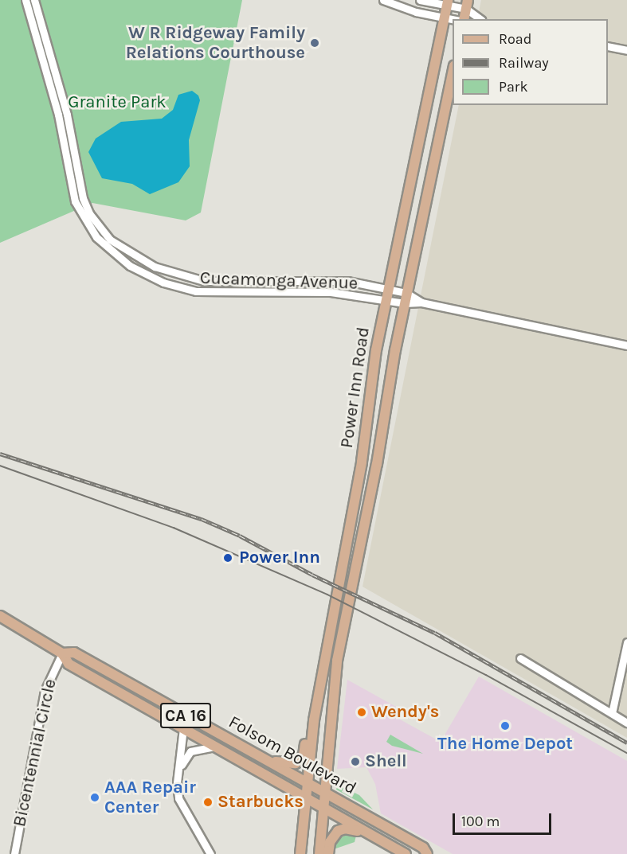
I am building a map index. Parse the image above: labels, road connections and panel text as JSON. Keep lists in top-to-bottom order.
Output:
{
  "streets": {
    "main road": ["Power Inn Road", "CA 16", "Folsom Boulevard"],
    "street": ["Cucamonga Avenue", "Bicentennial Circle"]
  },
  "crossings": [
    ["Cucamonga Avenue", "Power Inn Road"],
    ["Power Inn Road", "Folsom Boulevard"],
    ["Bicentennial Circle", "Folsom Boulevard"]
  ],
  "parks": ["Granite Park"],
  "places": [
    "W R Ridgeway Family Relations Courthouse",
    "Power Inn",
    "Wendy's",
    "The Home Depot",
    "Shell",
    "AAA Repair Center",
    "Starbucks"
  ],
  "legend": ["Road", "Railway", "Park"],
  "scale_bar": "100 m"
}
